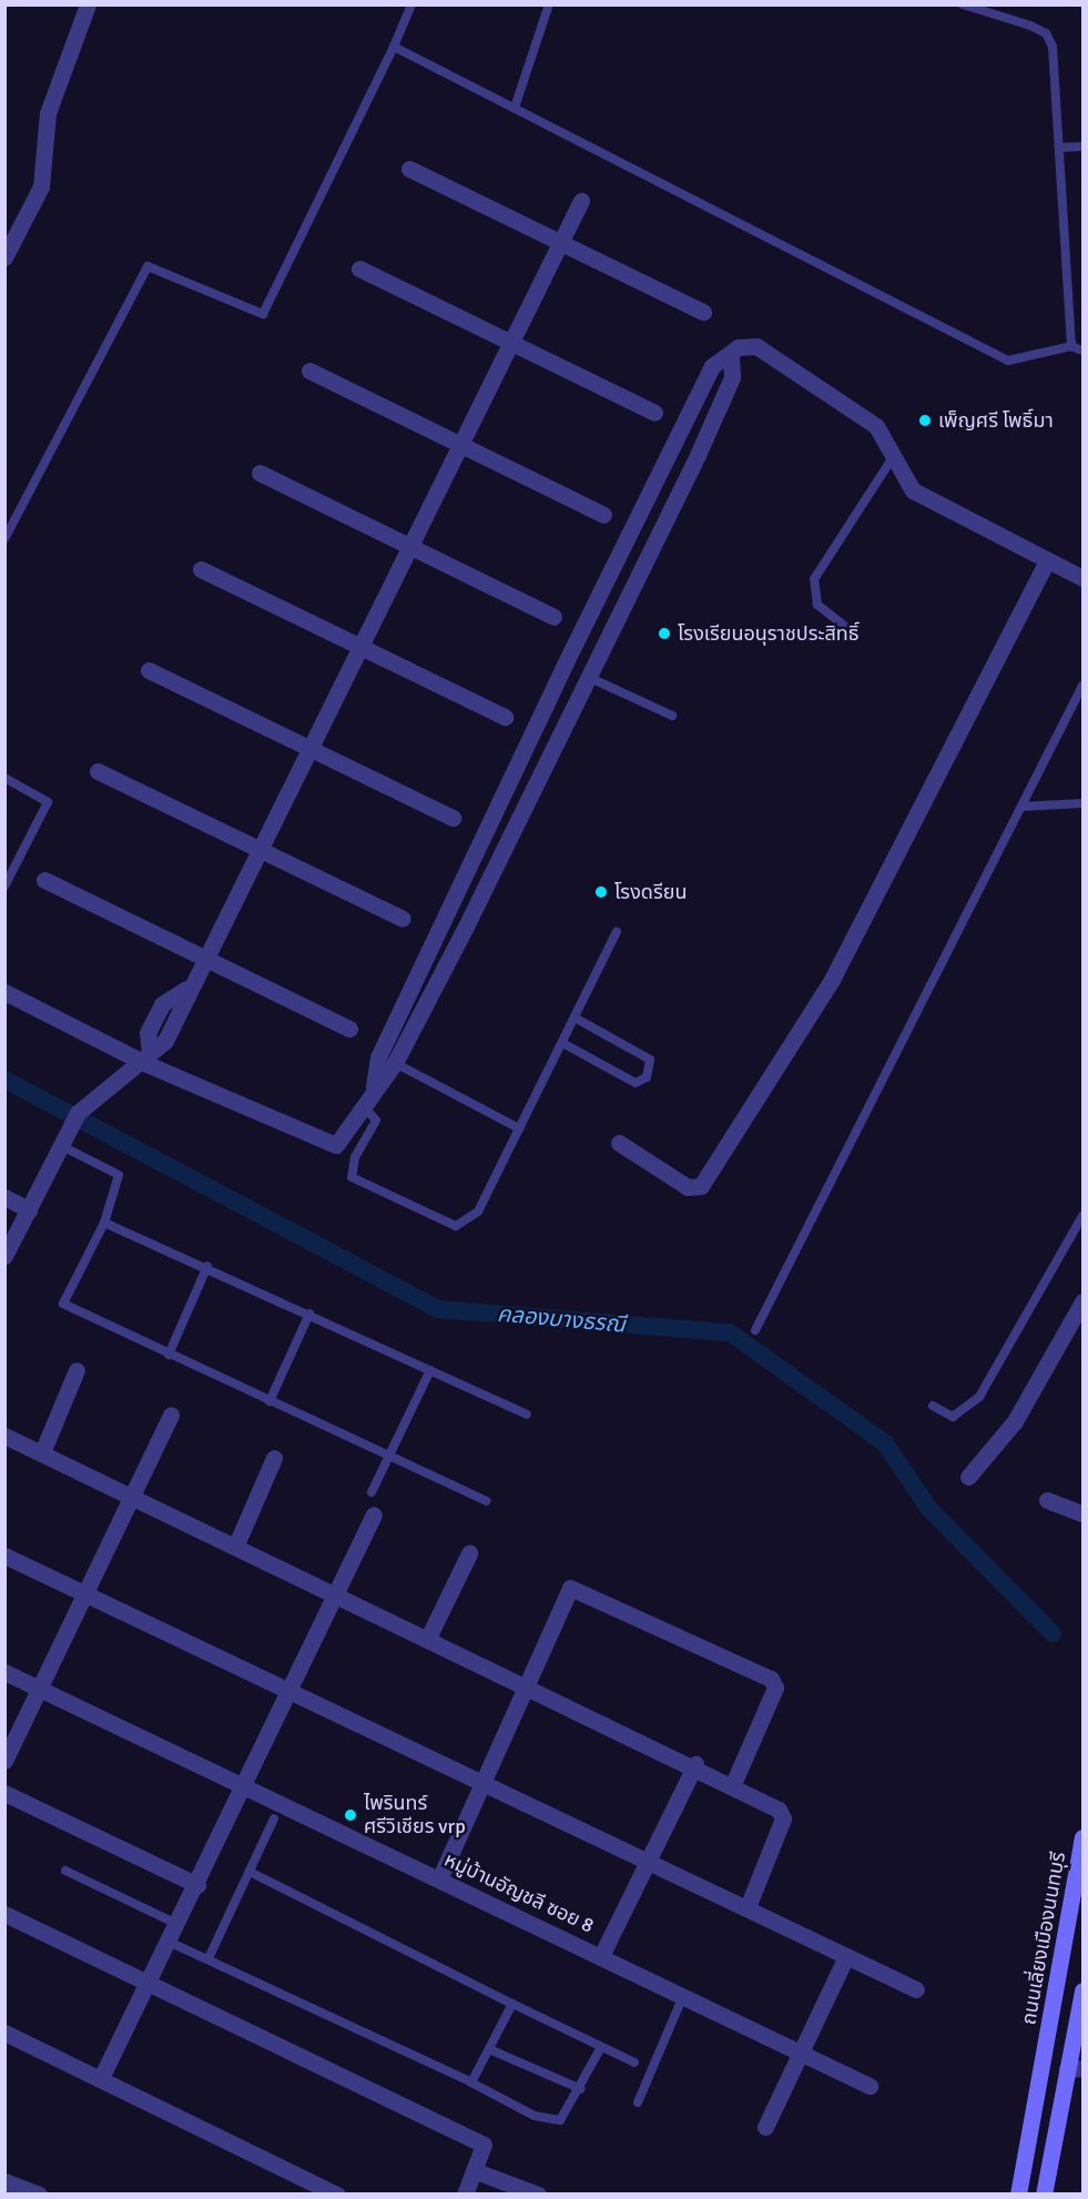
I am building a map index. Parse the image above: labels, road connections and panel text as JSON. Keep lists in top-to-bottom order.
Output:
{
  "streets": {
    "main road": ["ถนนเลี่ยงเมืองนนทบุรี"],
    "street": ["หมู่บ้านอัญชลี ซอย 8"]
  },
  "water": ["คลองบางธรณี"],
  "places": [
    "เพ็ญศรี โพธิ์มา",
    "โรงเรียนอนุราชประสิทธิ์",
    "โรงดรียน",
    "ไพรินทร์ ศรีวิเชียร vrp"
  ]
}
